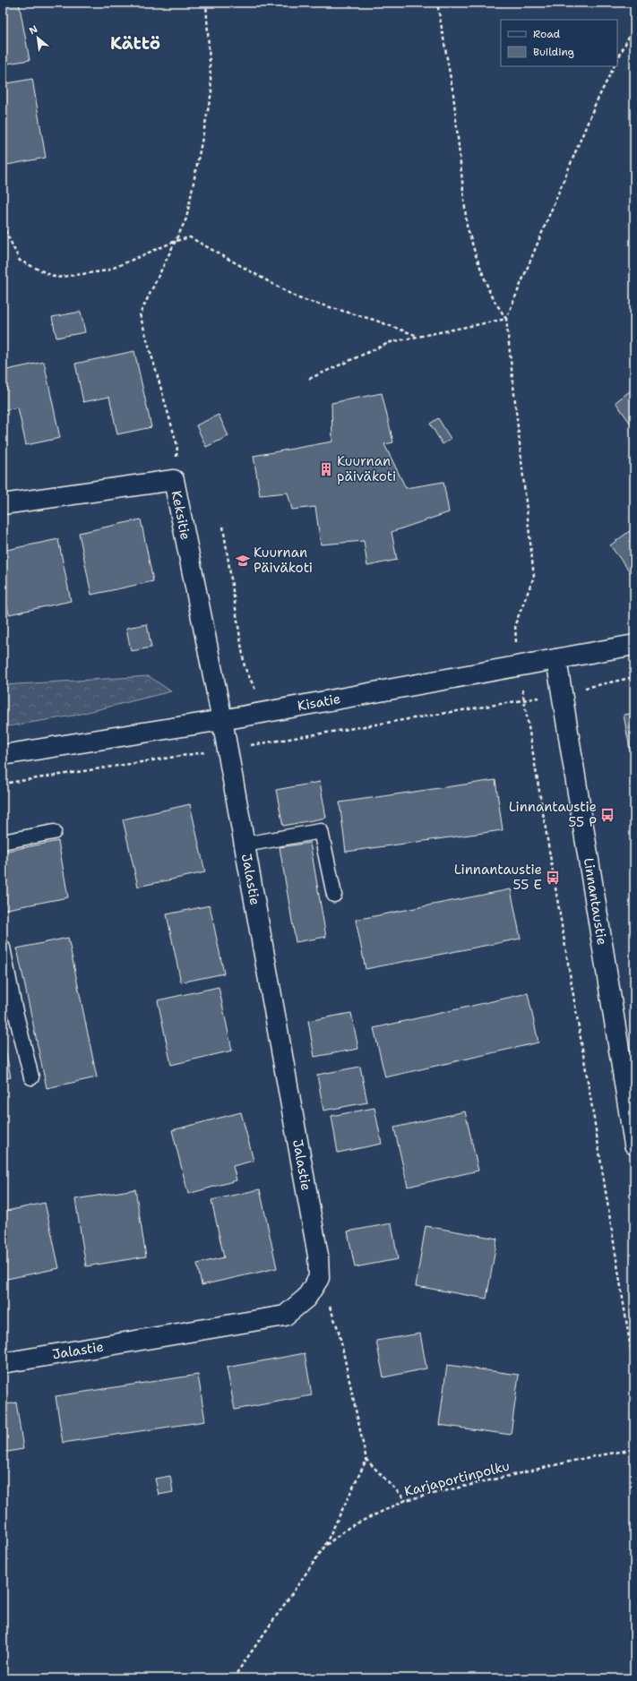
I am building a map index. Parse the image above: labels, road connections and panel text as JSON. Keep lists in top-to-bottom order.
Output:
{
  "streets": {
    "street": [
      "Keksitie",
      "Kisatie",
      "Jalastie",
      "Linnantaustie"
    ],
    "path": ["Karjaportinpolku"]
  },
  "crossings": [
    ["Keksitie", "Kisatie"],
    ["Keksitie", "Jalastie"],
    ["Kisatie", "Jalastie"],
    ["Kisatie", "Linnantaustie"]
  ],
  "districts": ["Kättö"],
  "places": {
    "building": ["Kuurnan päiväkoti"],
    "school or university": ["Kuurnan Päiväkoti"],
    "bus stop": ["Linnantaustie 55 P", "Linnantaustie 55 E"]
  },
  "legend": ["Road", "Building"],
  "north": "top left"
}
